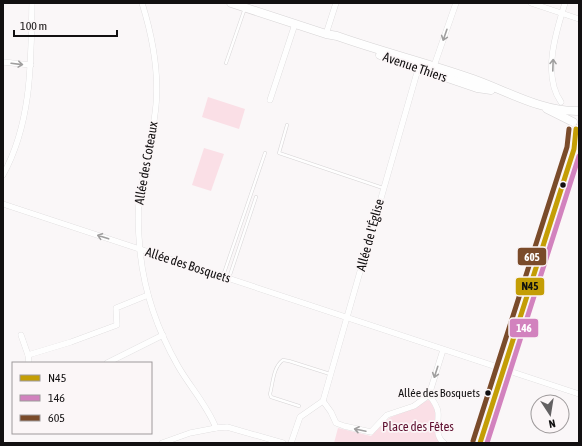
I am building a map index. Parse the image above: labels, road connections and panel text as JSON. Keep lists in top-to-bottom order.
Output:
{
  "streets": {
    "main road": ["Avenue Thiers"],
    "street": ["Allée des Coteaux", "Allée de l'Église", "Allée des Bosquets"]
  },
  "crossings": [
    ["Avenue Thiers", "Allée de l'Église"],
    ["Allée des Coteaux", "Allée des Bosquets"],
    ["Allée de l'Église", "Allée des Bosquets"]
  ],
  "parks": ["Place des Fêtes"],
  "places": ["Allée des Bosquets"],
  "lines": ["transit line N45", "transit line 605", "transit line 146"],
  "legend": ["N45", "146", "605"],
  "scale_bar": "100 m",
  "north": "bottom"
}
